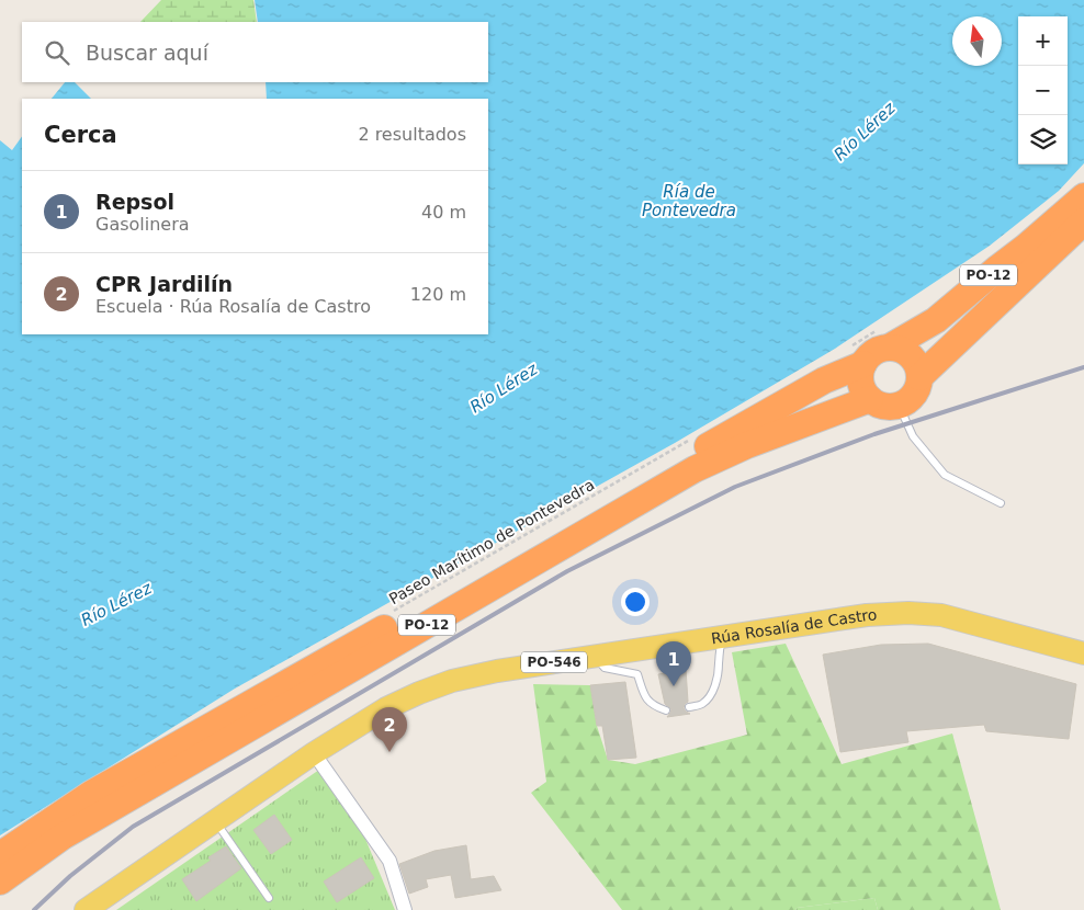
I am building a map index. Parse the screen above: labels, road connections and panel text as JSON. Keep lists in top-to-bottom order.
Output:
{
  "streets": {
    "highway": ["PO-12"],
    "main road": ["Rúa Rosalía de Castro", "PO-546"],
    "path": ["Paseo Marítimo de Pontevedra"]
  },
  "water": ["Río Lérez", "Ría de Pontevedra"],
  "north": "top",
  "page": {
    "map_buttons": ["+", "−"],
    "search": "Buscar aquí",
    "heading": ["Cerca", "2 resultados"],
    "list": [
      {
        "mark": "1",
        "name": "Repsol",
        "note": "Gasolinera",
        "value": "40 m"
      },
      {
        "mark": "2",
        "name": "CPR Jardilín",
        "note": "Escuela · Rúa Rosalía de Castro",
        "value": "120 m"
      }
    ],
    "pins": ["1", "2"]
  }
}
